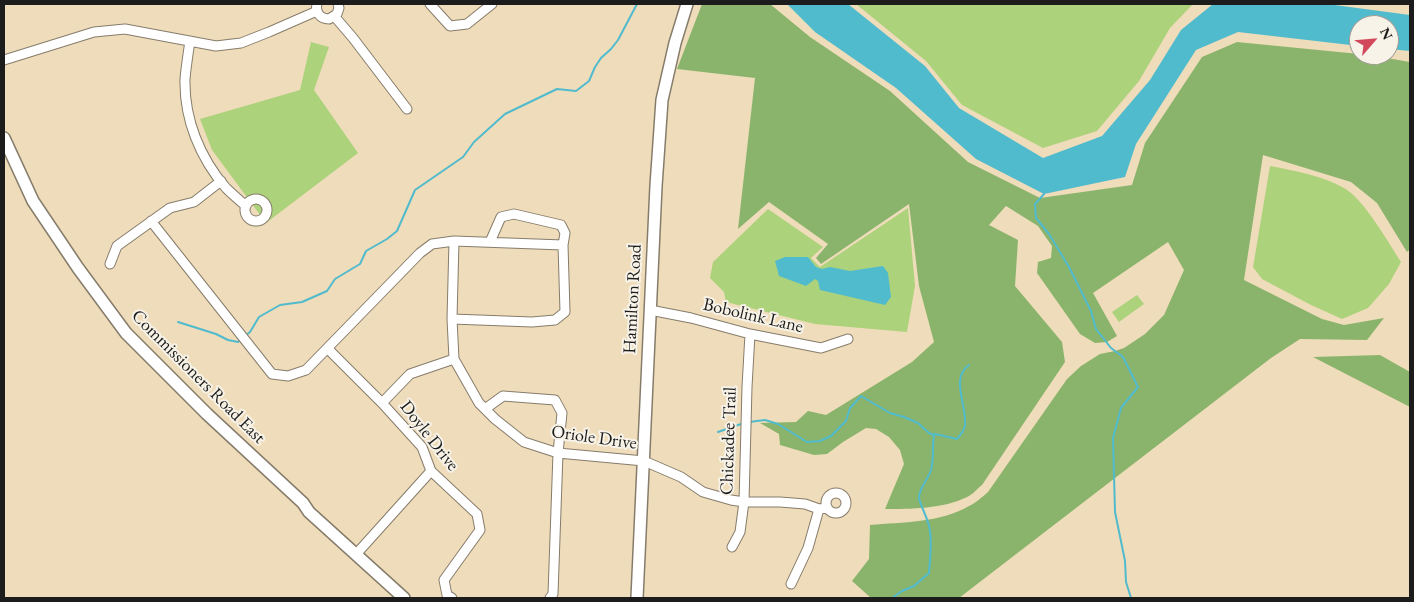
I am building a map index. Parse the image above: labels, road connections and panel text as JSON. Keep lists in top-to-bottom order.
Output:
{
  "streets": {
    "main road": ["Hamilton Road", "Commissioners Road East"],
    "street": [
      "Bobolink Lane",
      "Doyle Drive",
      "Oriole Drive",
      "Chickadee Trail"
    ]
  },
  "crossings": [
    ["Hamilton Road", "Bobolink Lane"],
    ["Hamilton Road", "Oriole Drive"],
    ["Bobolink Lane", "Chickadee Trail"],
    ["Oriole Drive", "Chickadee Trail"]
  ],
  "north": "top right"
}
